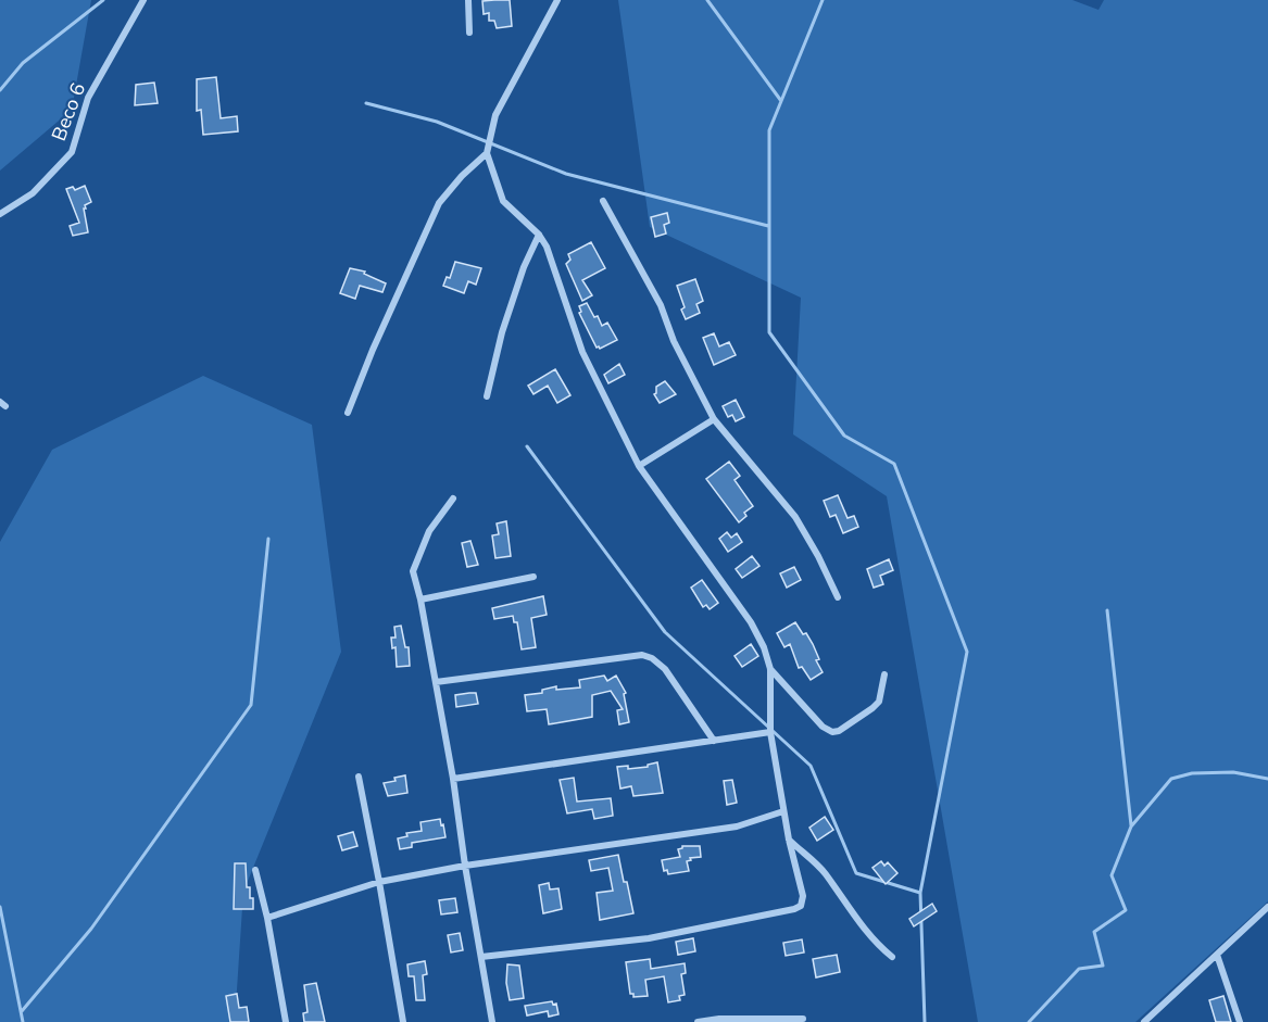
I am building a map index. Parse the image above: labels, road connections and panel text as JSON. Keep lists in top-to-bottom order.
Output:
{
  "streets": {
    "street": ["Beco 6"]
  }
}
